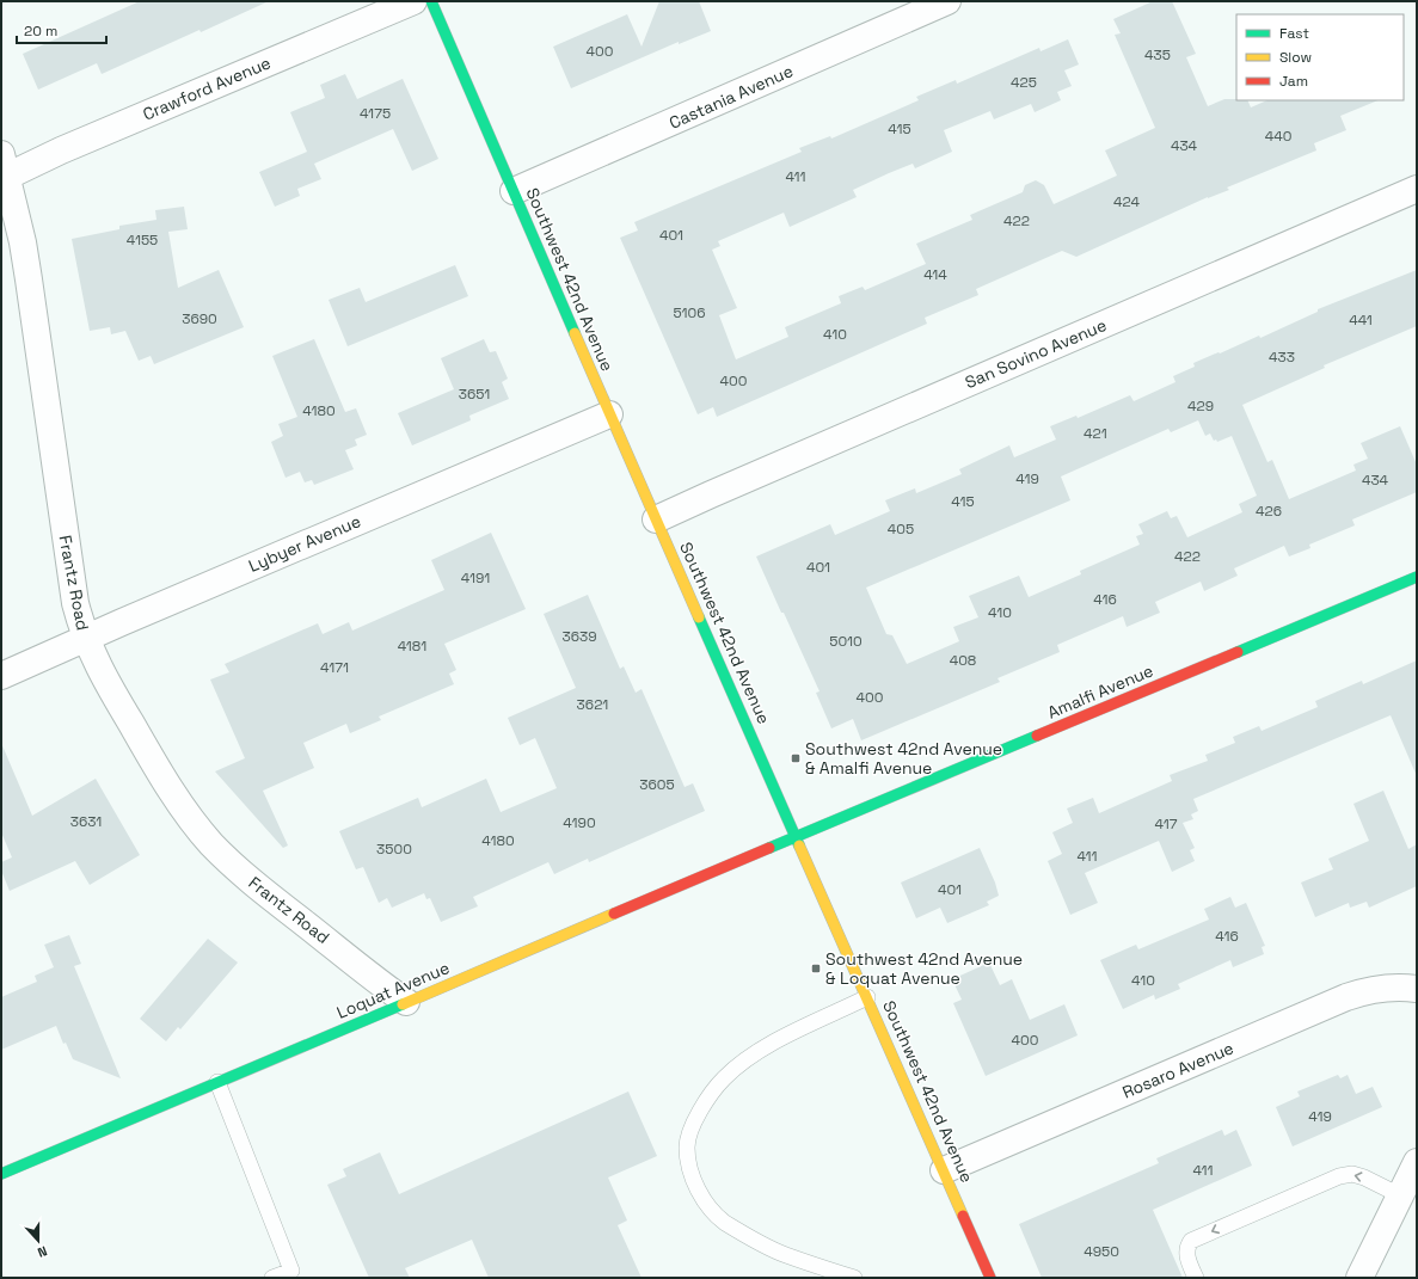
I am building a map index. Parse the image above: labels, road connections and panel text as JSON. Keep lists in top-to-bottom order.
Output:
{
  "streets": {
    "street": [
      "Crawford Avenue",
      "Castania Avenue",
      "Southwest 42nd Avenue",
      "San Sovino Avenue",
      "Lybyer Avenue",
      "Frantz Road",
      "Amalfi Avenue",
      "Loquat Avenue",
      "Rosaro Avenue"
    ]
  },
  "crossings": [
    ["Crawford Avenue", "Frantz Road"],
    ["Castania Avenue", "Southwest 42nd Avenue"],
    ["Southwest 42nd Avenue", "San Sovino Avenue"],
    ["Southwest 42nd Avenue", "Lybyer Avenue"],
    ["Southwest 42nd Avenue", "Amalfi Avenue"],
    ["Southwest 42nd Avenue", "Loquat Avenue"],
    ["Southwest 42nd Avenue", "Rosaro Avenue"],
    ["Lybyer Avenue", "Frantz Road"],
    ["Frantz Road", "Loquat Avenue"],
    ["Amalfi Avenue", "Loquat Avenue"]
  ],
  "places": {
    "transit": ["Southwest 42nd Avenue & Amalfi Avenue", "Southwest 42nd Avenue & Loquat Avenue"]
  },
  "house_numbers": [
    "400",
    "435",
    "425",
    "4175",
    "415",
    "440",
    "434",
    "411",
    "424",
    "422",
    "401",
    "4155",
    "414",
    "5106",
    "3690",
    "441",
    "410",
    "433",
    "400",
    "3651",
    "429",
    "4180",
    "421",
    "419",
    "434",
    "415",
    "426",
    "405",
    "422",
    "401",
    "4191",
    "416",
    "410",
    "3639",
    "5010",
    "4181",
    "408",
    "4171",
    "400",
    "3621",
    "3605",
    "3631",
    "4190",
    "417",
    "4180",
    "3500",
    "411",
    "401",
    "416",
    "410",
    "400",
    "419",
    "411",
    "4950"
  ],
  "legend": ["Fast", "Slow", "Jam"],
  "scale_bar": "20 m",
  "north": "bottom"
}
